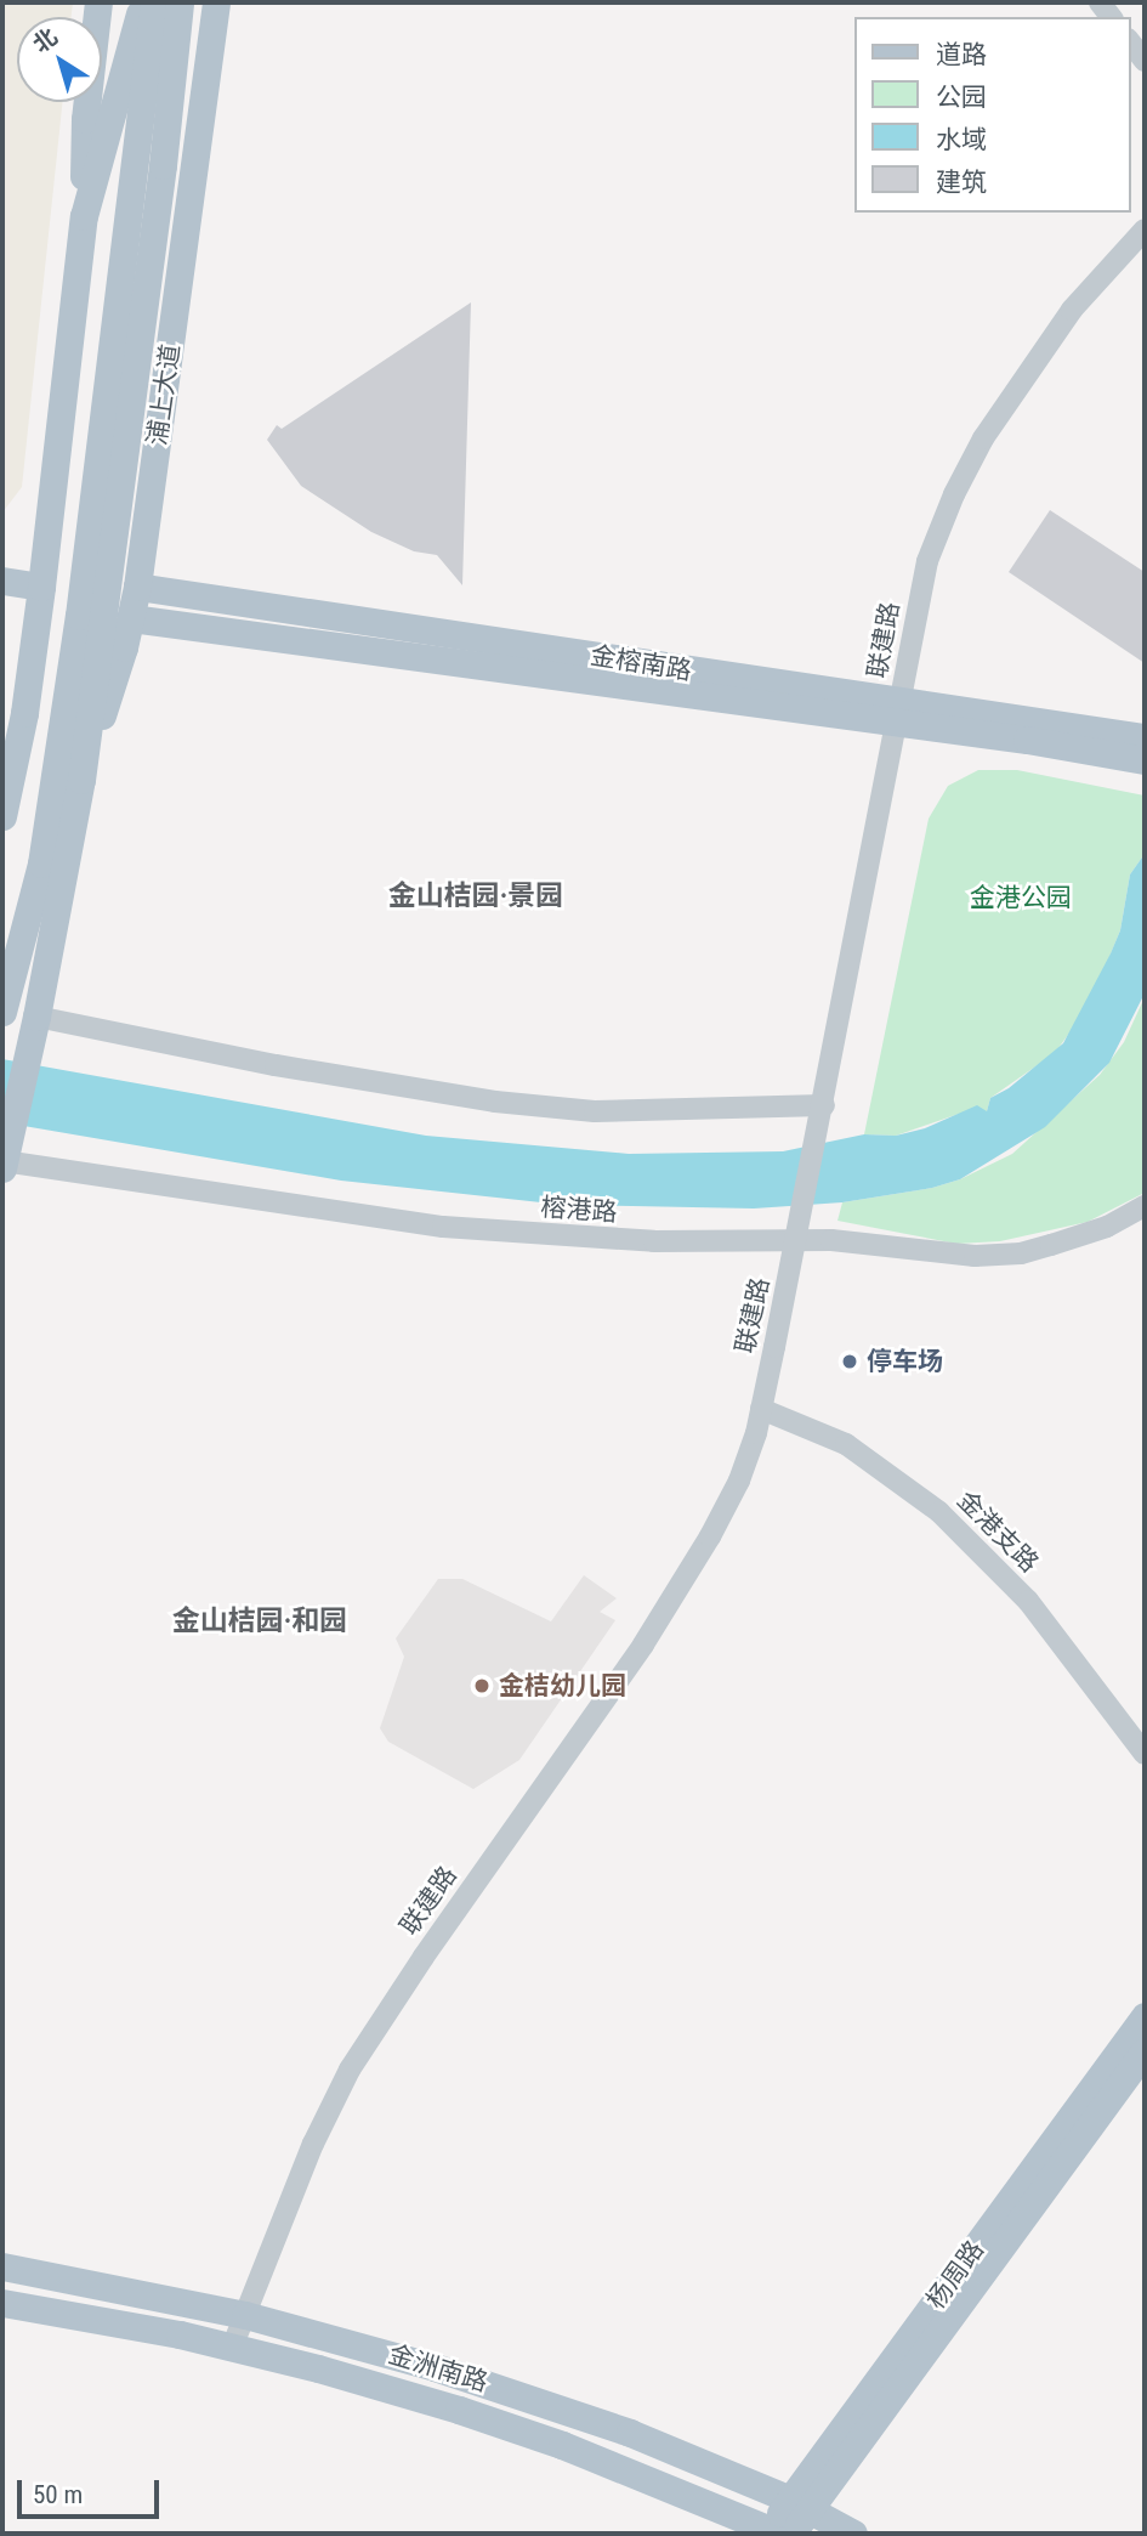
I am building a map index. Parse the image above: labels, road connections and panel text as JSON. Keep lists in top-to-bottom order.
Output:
{
  "streets": {
    "main road": [
      "浦上大道",
      "金榕南路",
      "杨周路",
      "金洲南路"
    ],
    "street": ["联建路", "榕港路", "金港支路"]
  },
  "crossings": [
    ["浦上大道", "金榕南路"],
    ["浦上大道", "榕港路"],
    ["联建路", "金榕南路"],
    ["联建路", "榕港路"],
    ["联建路", "金港支路"],
    ["联建路", "金洲南路"],
    ["杨周路", "金洲南路"]
  ],
  "districts": ["金山桔园·景园", "金山桔园·和园"],
  "parks": ["金港公园"],
  "places": ["停车场", "金桔幼儿园"],
  "legend": [
    "道路",
    "公园",
    "水域",
    "建筑"
  ],
  "scale_bar": "50 m",
  "north": "top left"
}
